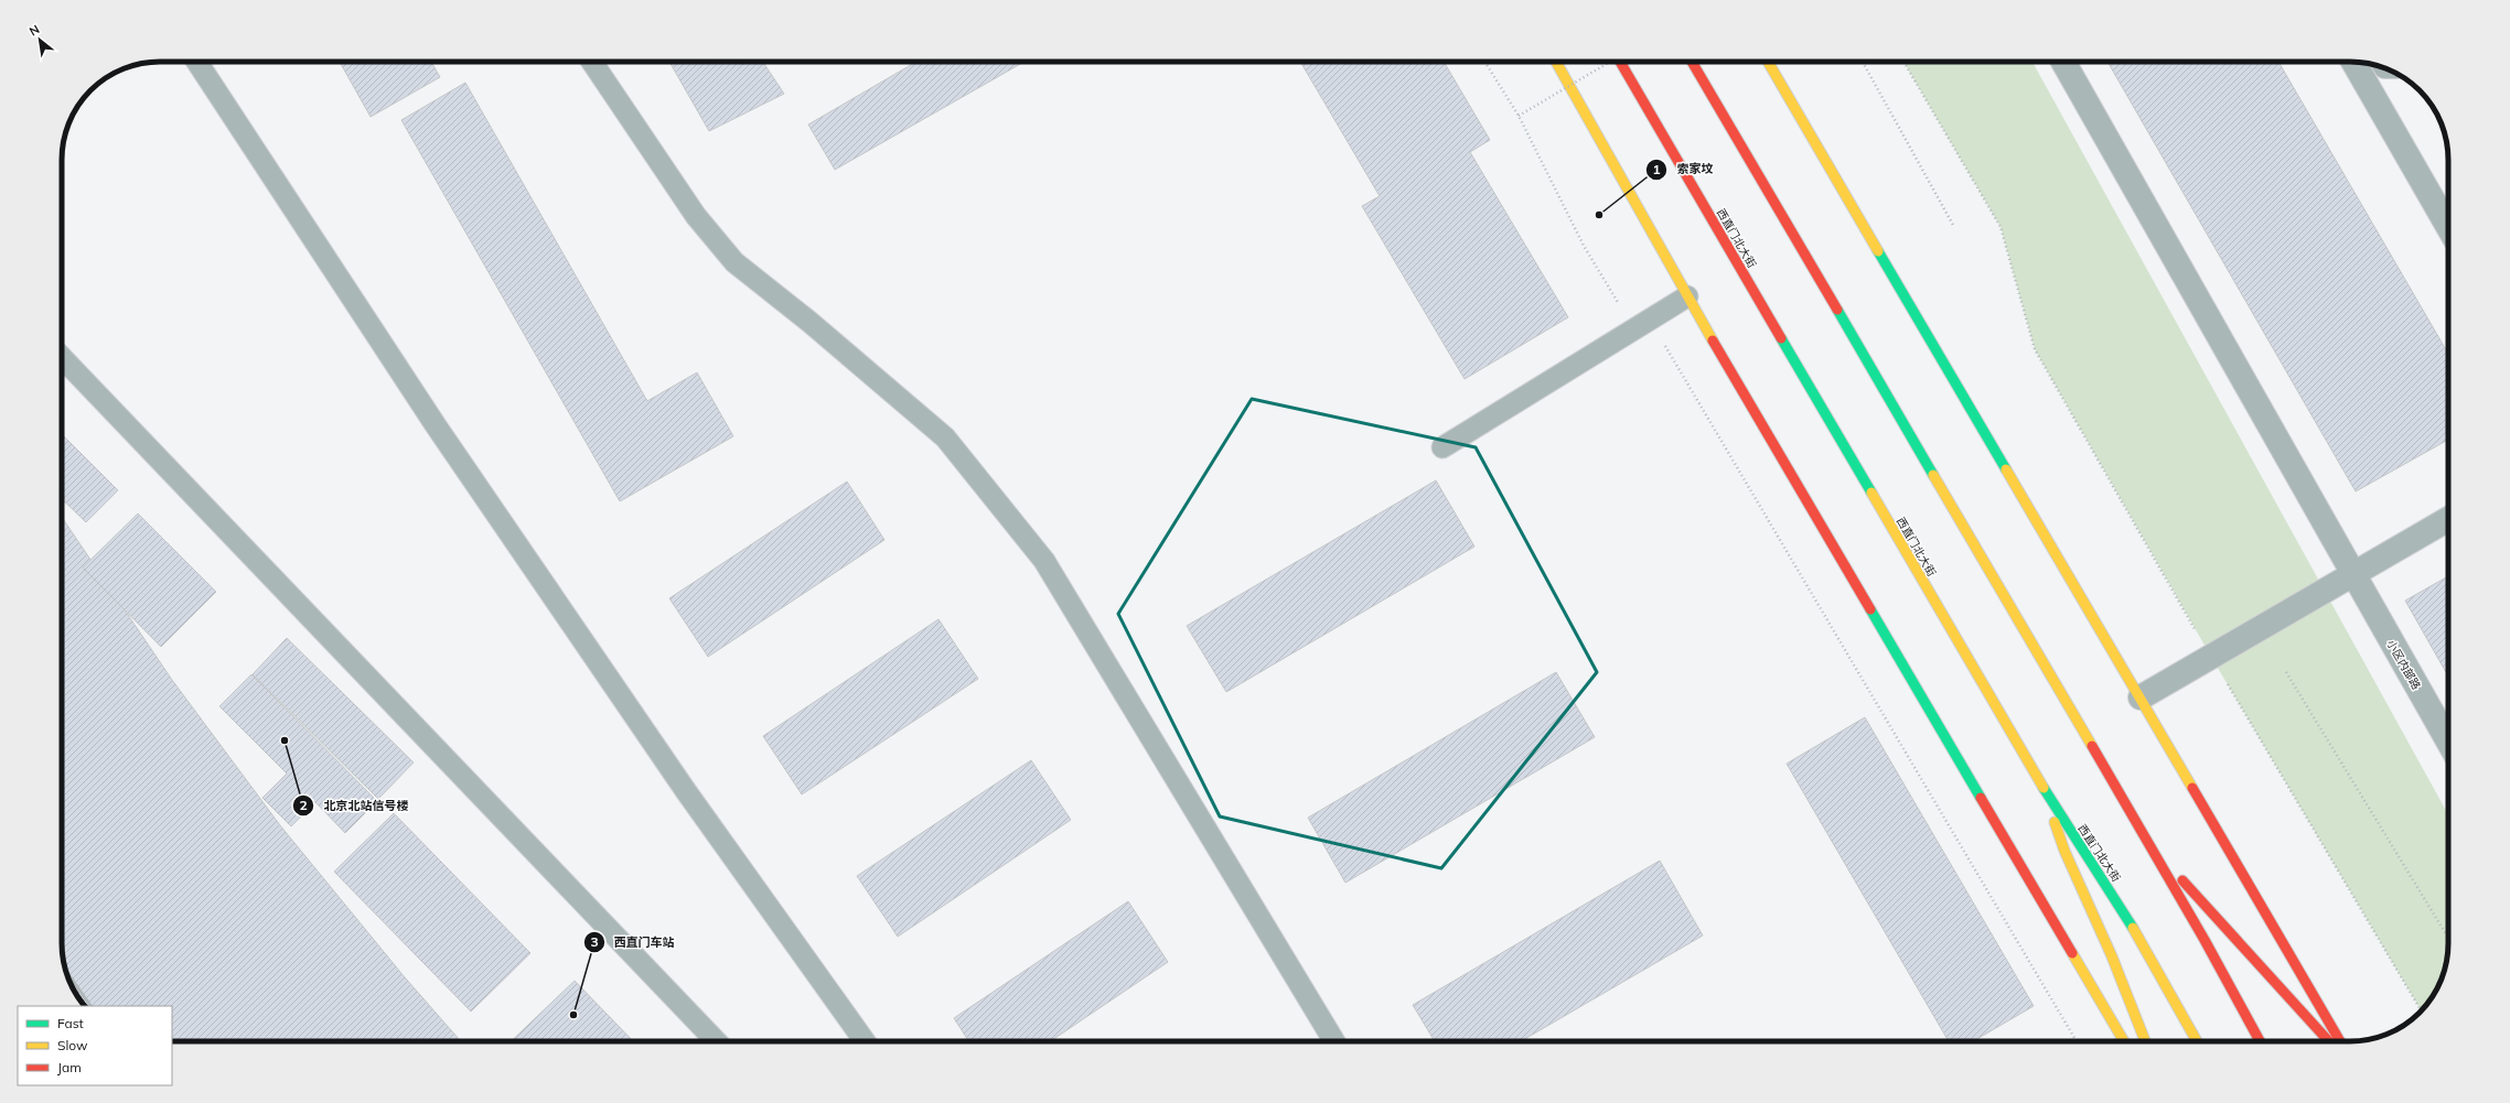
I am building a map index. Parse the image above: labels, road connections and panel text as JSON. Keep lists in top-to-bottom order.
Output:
{
  "streets": {
    "main road": ["西直门北大街"],
    "street": ["小区内部路"]
  },
  "places": ["索家坟", "北京北站信号楼", "西直门车站"],
  "legend": ["Fast", "Slow", "Jam"],
  "north": "top left"
}
